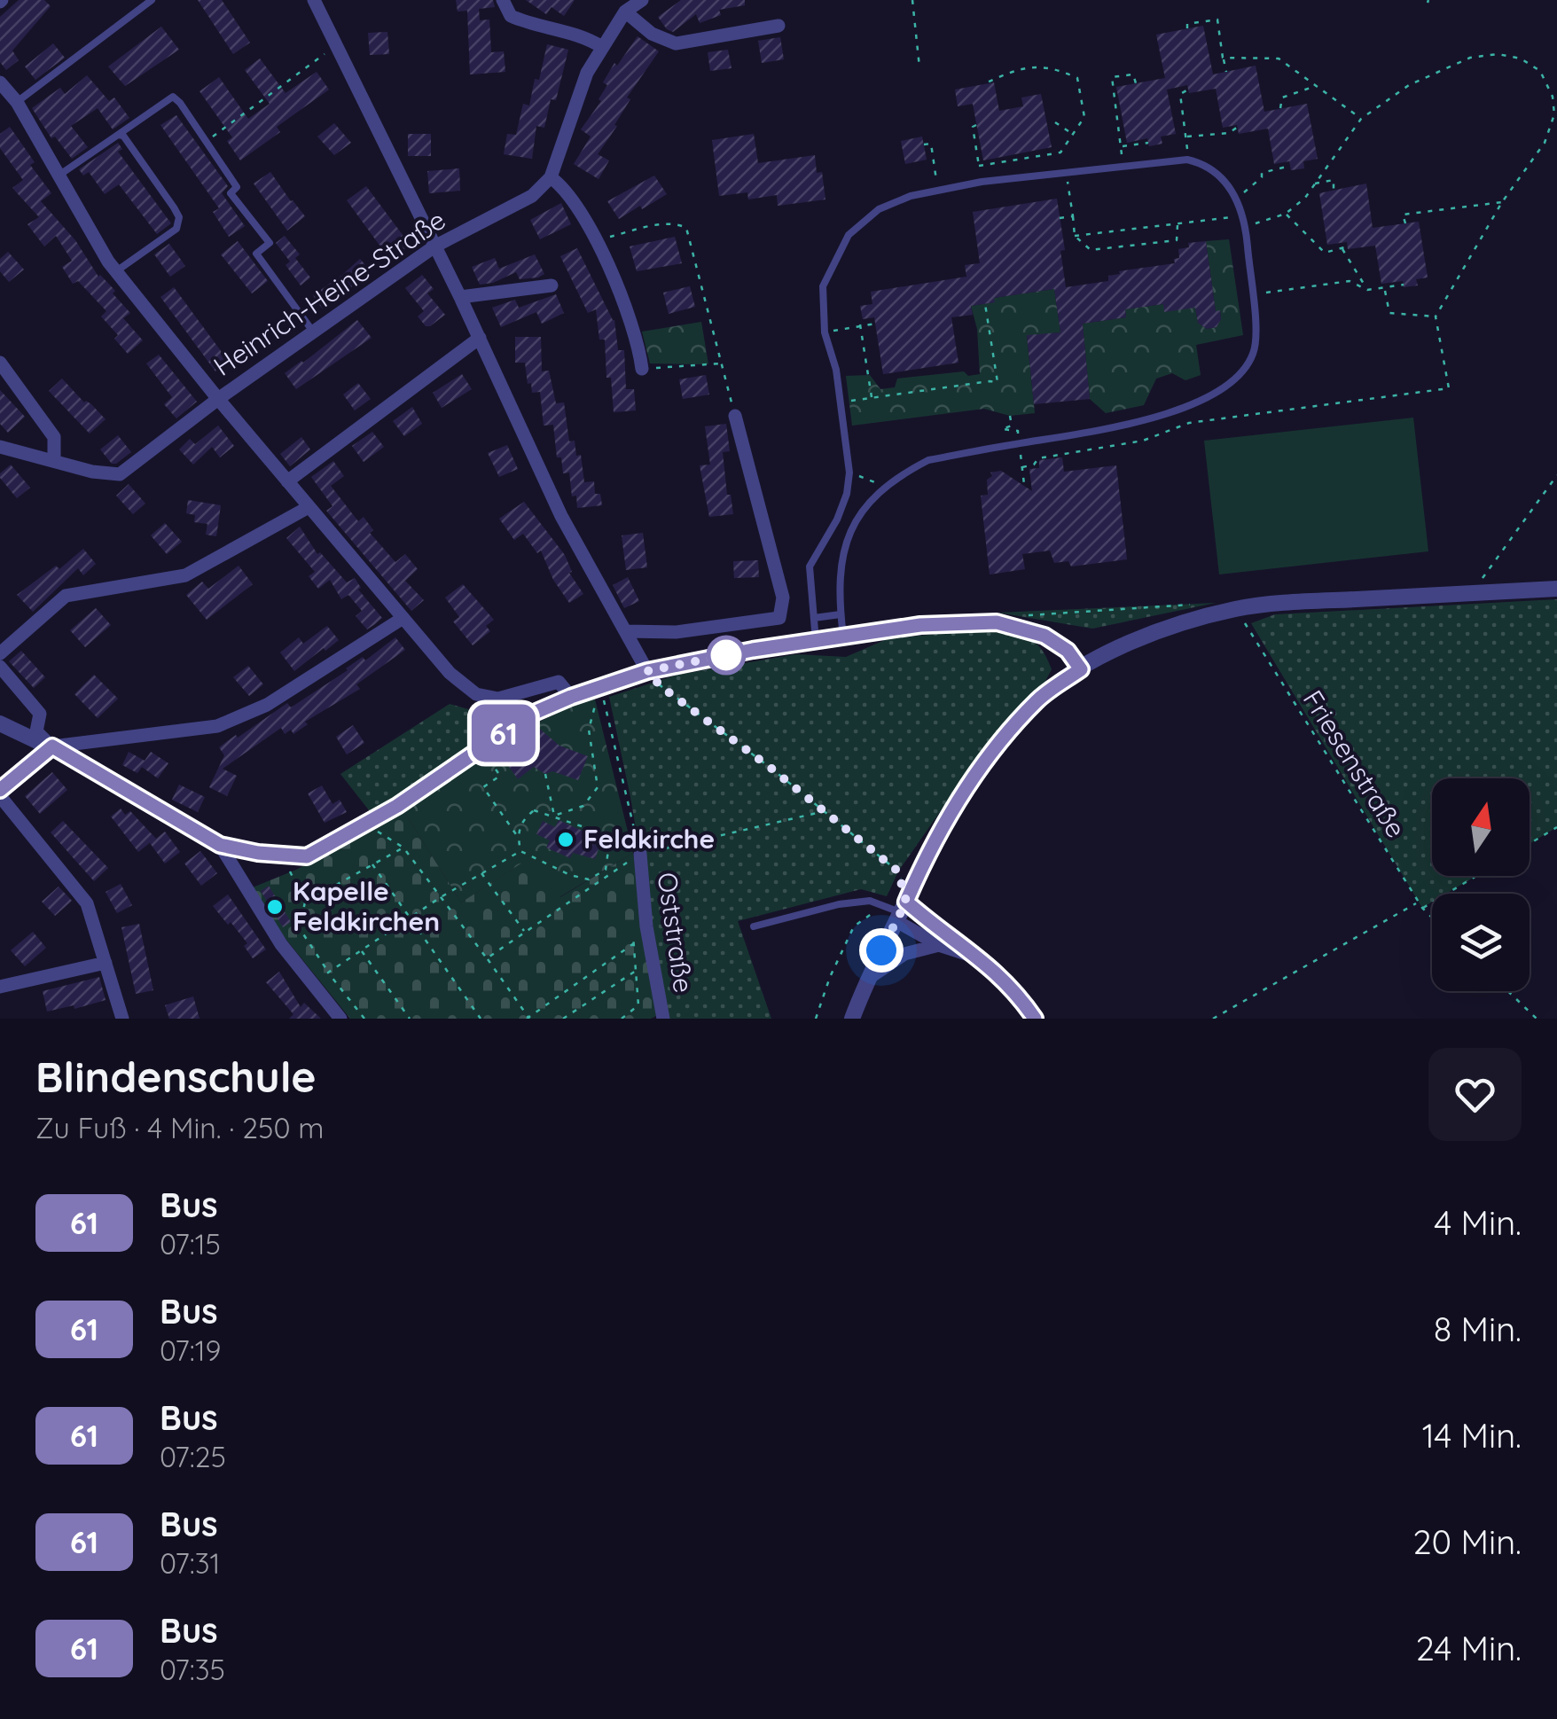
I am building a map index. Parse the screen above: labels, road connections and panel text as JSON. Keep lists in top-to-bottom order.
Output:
{
  "streets": {
    "street": ["Heinrich-Heine-Straße", "Oststraße"],
    "path": ["Friesenstraße"]
  },
  "places": ["Feldkirche", "Kapelle Feldkirchen"],
  "lines": ["bus line 61"],
  "north": "top",
  "page": {
    "on_map": "61",
    "heading": ["Blindenschule", "Zu Fuß · 4 Min. · 250 m"],
    "list": [
      {
        "mark": "61",
        "name": "Bus",
        "note": "07:15",
        "value": "4 Min."
      },
      {
        "mark": "61",
        "name": "Bus",
        "note": "07:19",
        "value": "8 Min."
      },
      {
        "mark": "61",
        "name": "Bus",
        "note": "07:25",
        "value": "14 Min."
      },
      {
        "mark": "61",
        "name": "Bus",
        "note": "07:31",
        "value": "20 Min."
      },
      {
        "mark": "61",
        "name": "Bus",
        "note": "07:35",
        "value": "24 Min."
      }
    ]
  }
}
